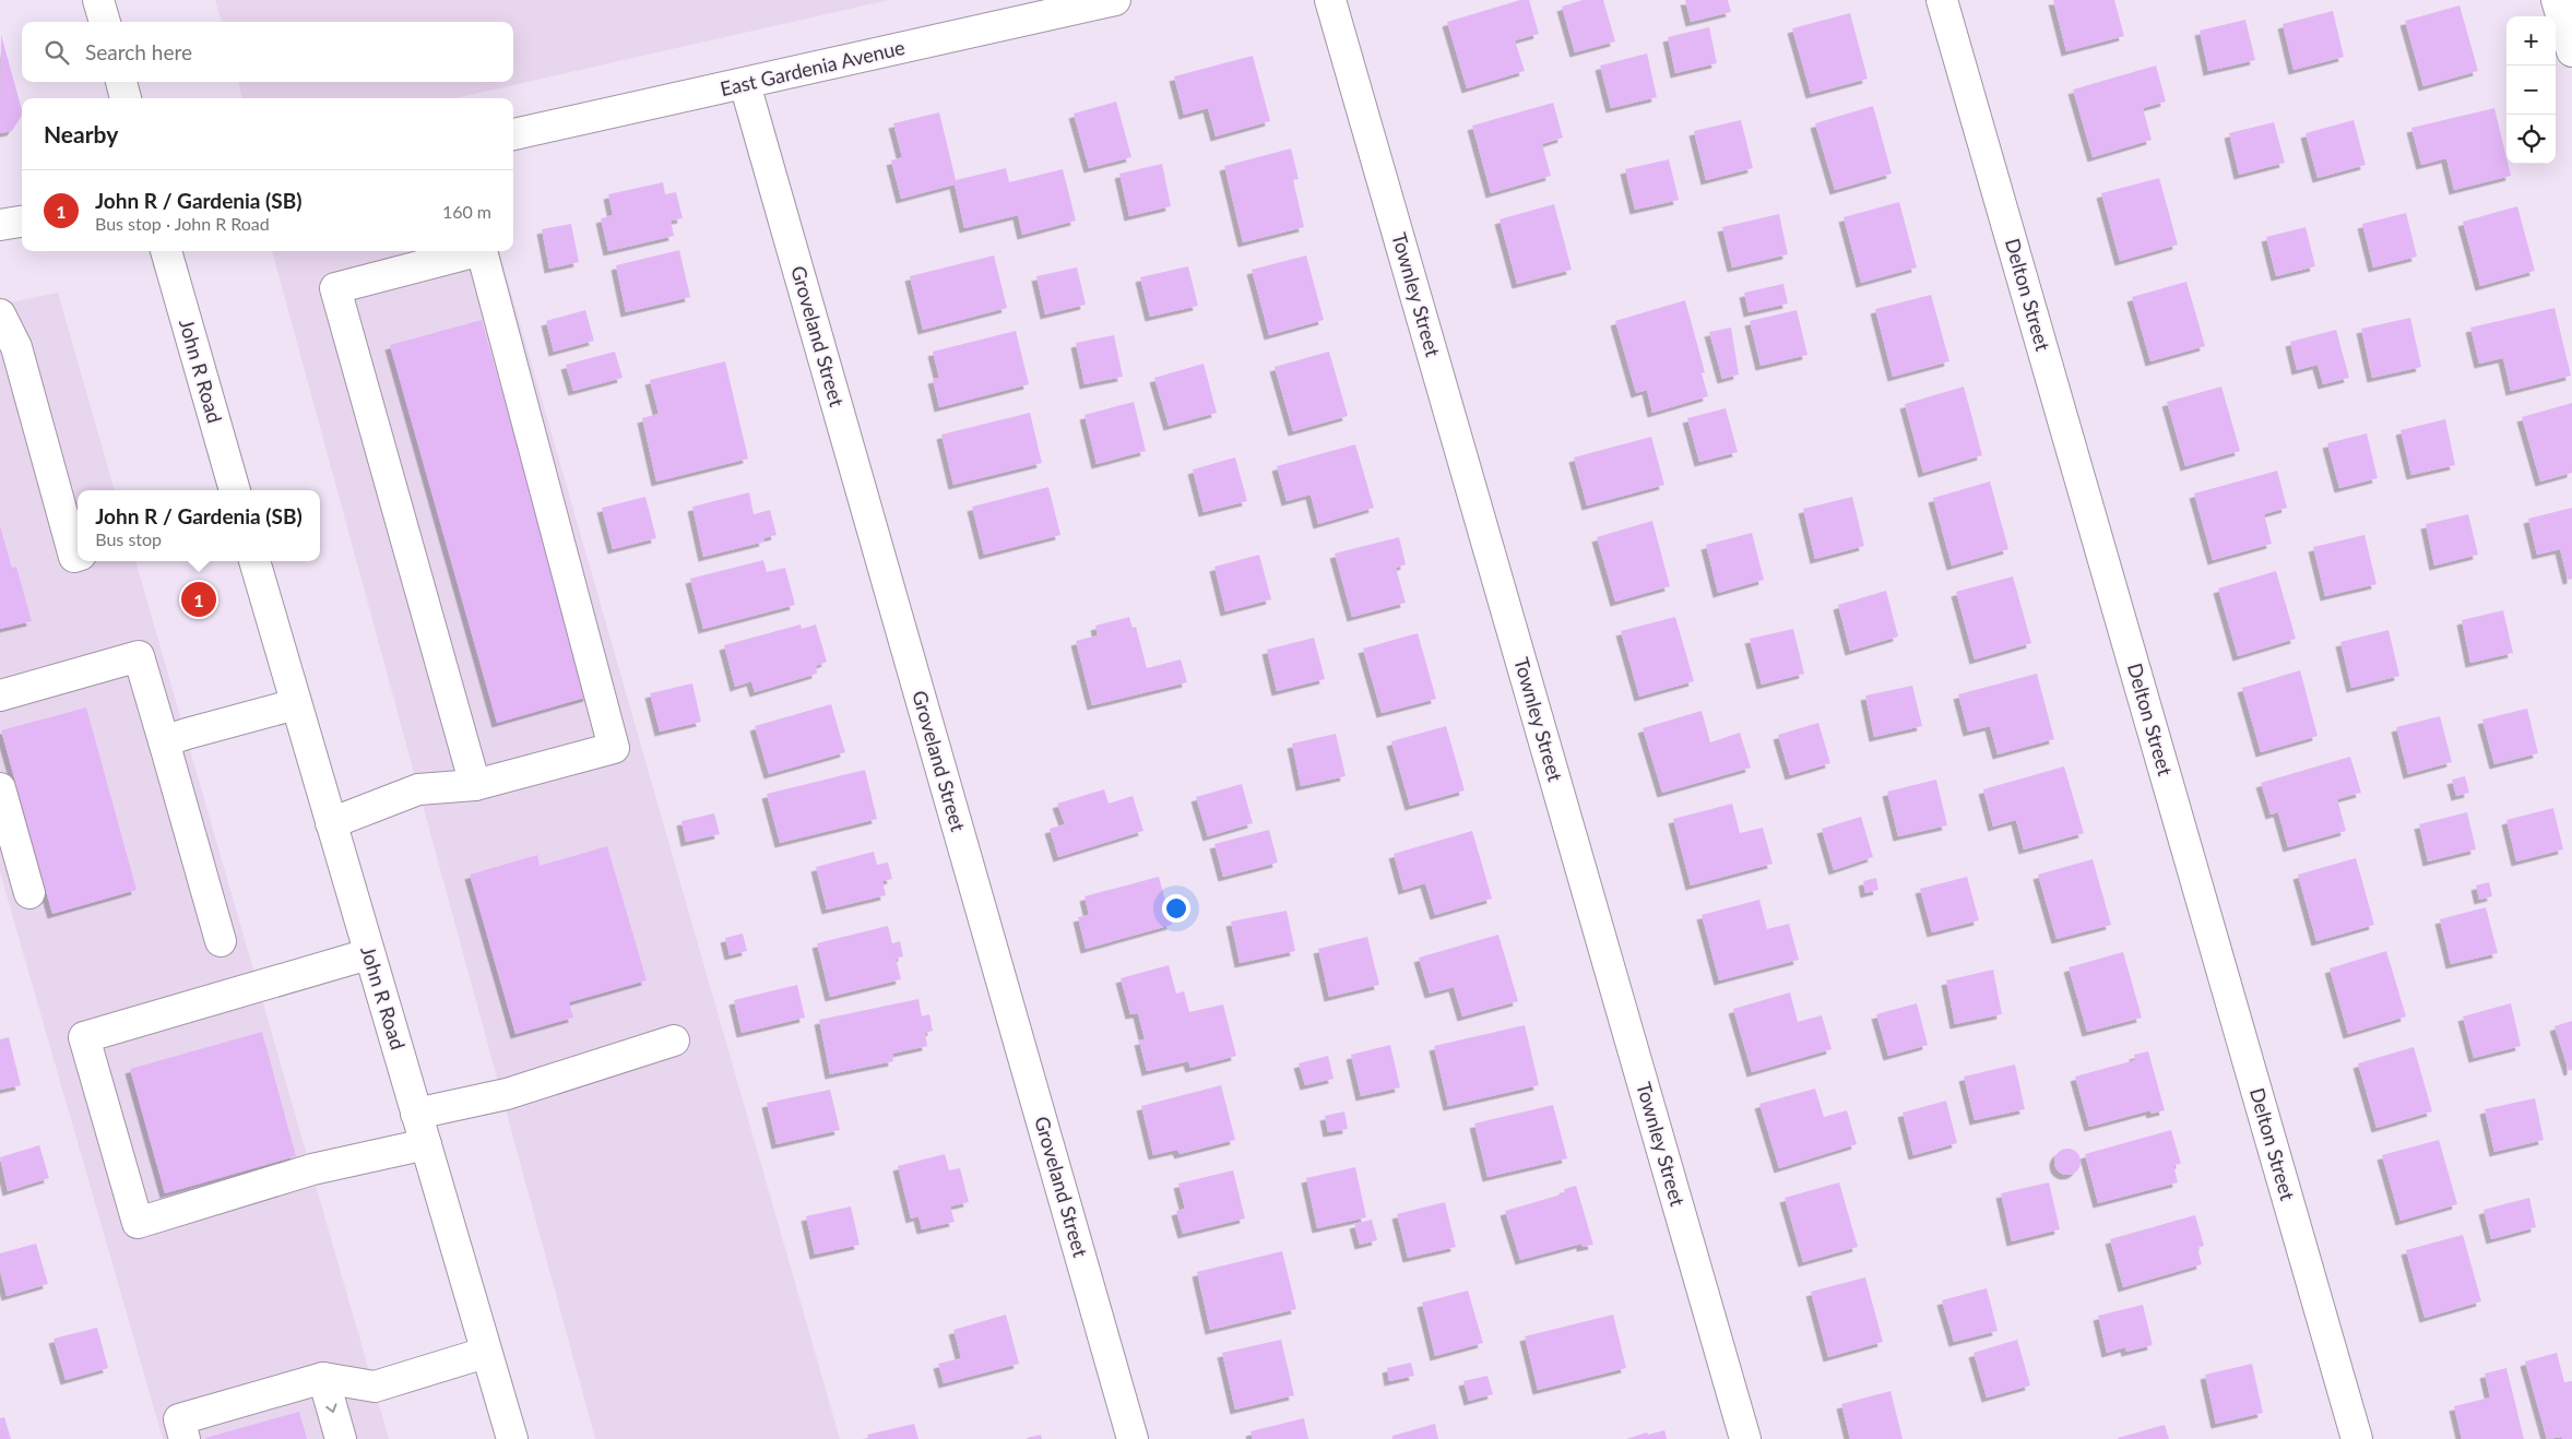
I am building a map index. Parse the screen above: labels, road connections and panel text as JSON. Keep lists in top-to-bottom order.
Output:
{
  "streets": {
    "street": [
      "East Gardenia Avenue",
      "Townley Street",
      "Delton Street",
      "Groveland Street",
      "John R Road"
    ]
  },
  "crossings": [
    ["East Gardenia Avenue", "Groveland Street"]
  ],
  "page": {
    "map_buttons": ["+", "−"],
    "search": "Search here",
    "heading": "Nearby",
    "list": [
      {
        "mark": "1",
        "name": "John R / Gardenia (SB)",
        "note": "Bus stop · John R Road",
        "value": "160 m"
      }
    ],
    "popup": ["John R / Gardenia (SB)", "Bus stop"],
    "pins": "1"
  }
}
